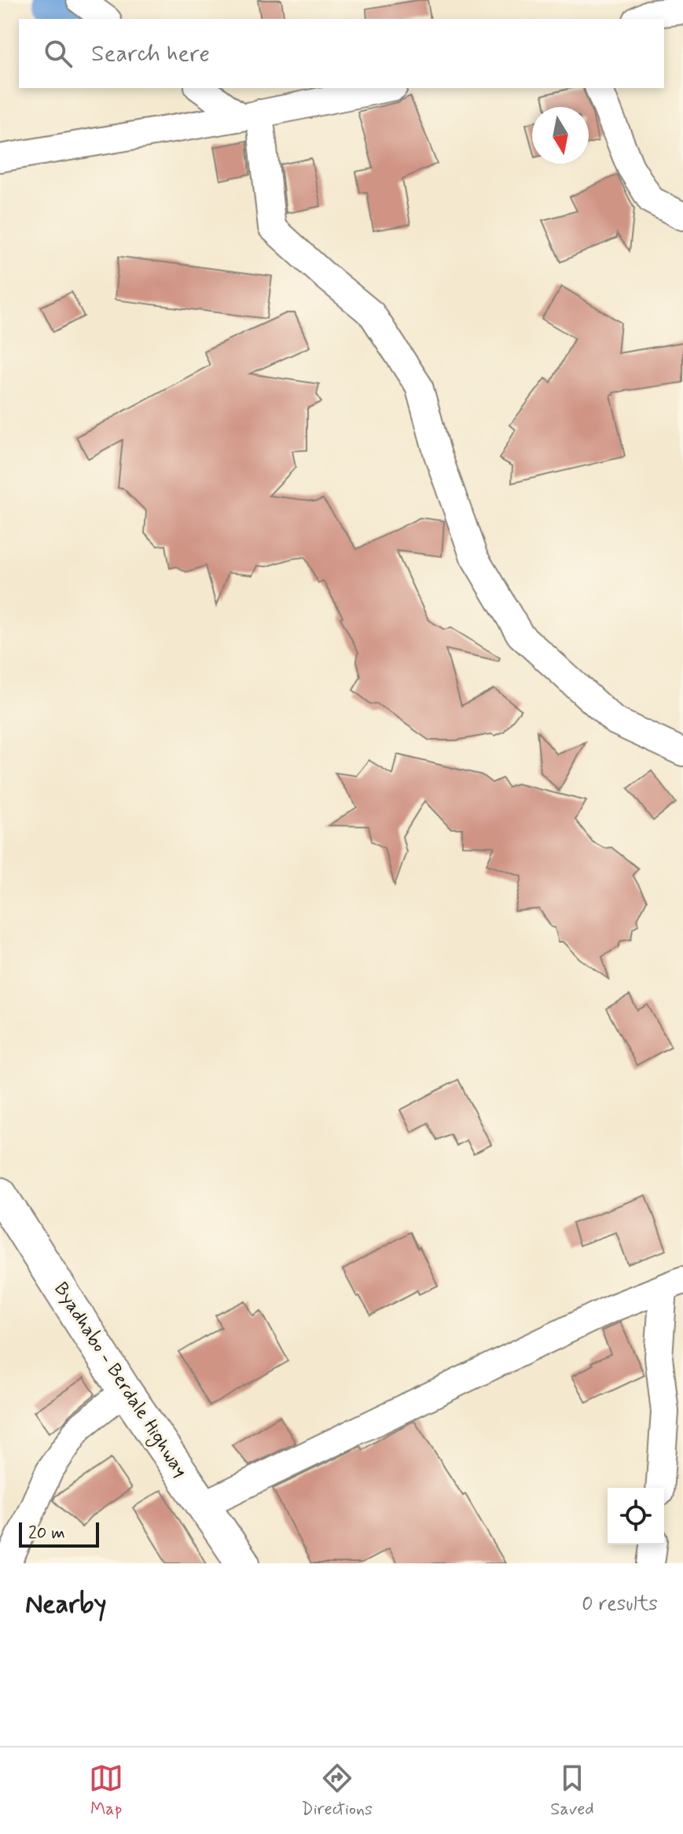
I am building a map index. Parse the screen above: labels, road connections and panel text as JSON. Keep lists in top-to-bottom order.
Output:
{
  "streets": {
    "main road": ["Byadhabo - Berdale Highway"]
  },
  "scale_bar": "20 m",
  "north": "bottom",
  "page": {
    "search": "Search here",
    "scale": "20 m",
    "heading": ["Nearby", "0 results"],
    "nav": ["Map", "Directions", "Saved"]
  }
}
